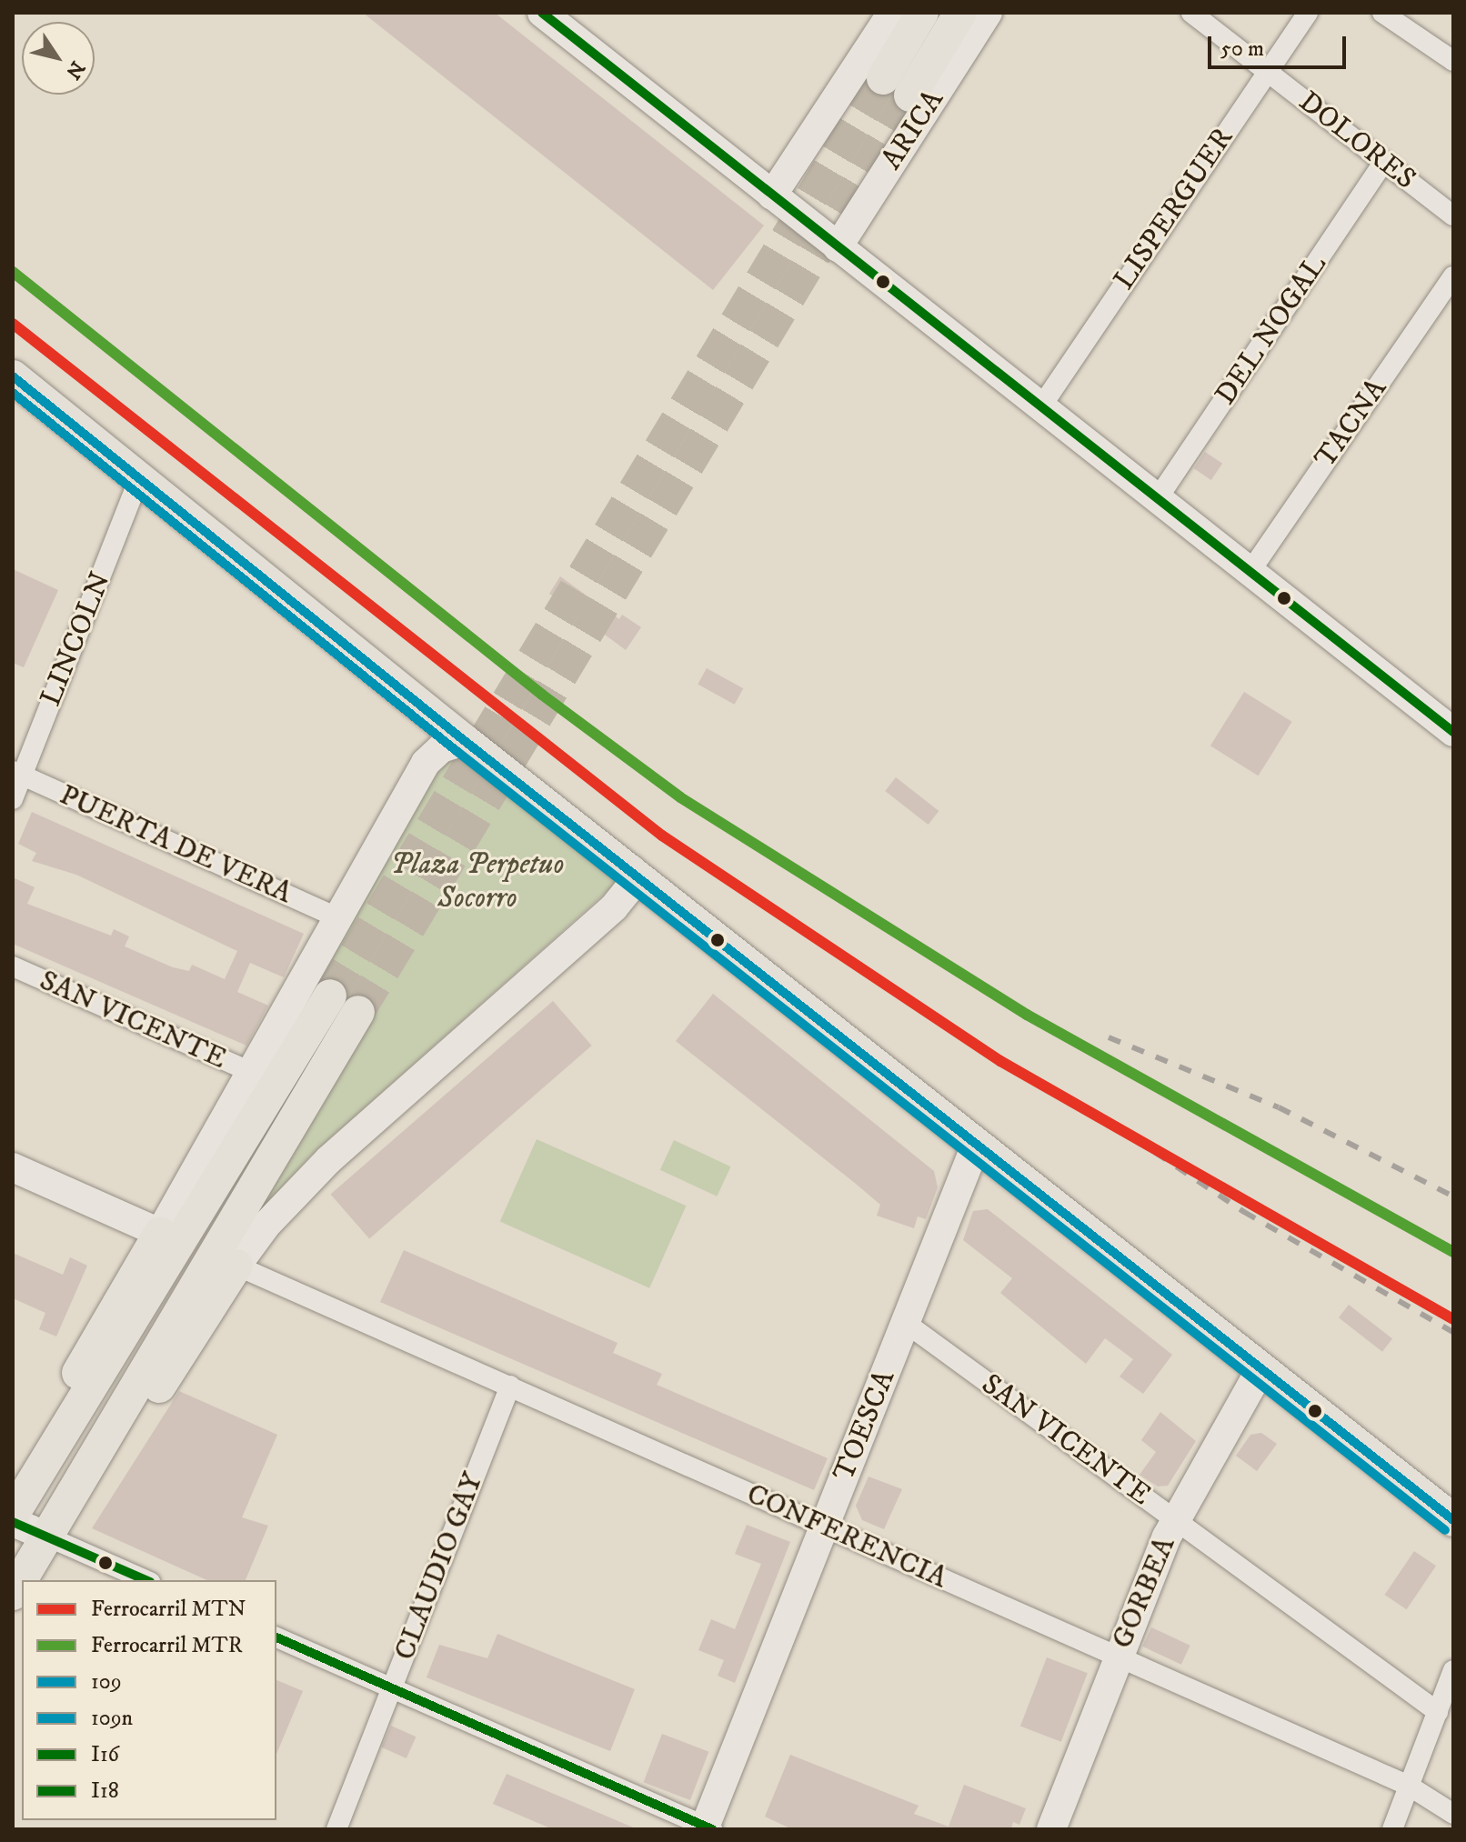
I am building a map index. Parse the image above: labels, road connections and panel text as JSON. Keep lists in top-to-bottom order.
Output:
{
  "streets": {
    "main road": ["ARICA"],
    "street": [
      "DOLORES",
      "LISPERGUER",
      "DEL NOGAL",
      "TACNA",
      "LINCOLN",
      "PUERTA DE VERA",
      "SAN VICENTE",
      "TOESCA",
      "CONFERENCIA",
      "CLAUDIO GAY",
      "GORBEA"
    ]
  },
  "crossings": [
    ["DOLORES", "LISPERGUER"],
    ["DOLORES", "DEL NOGAL"],
    ["LINCOLN", "PUERTA DE VERA"],
    ["SAN VICENTE", "TOESCA"],
    ["SAN VICENTE", "GORBEA"],
    ["TOESCA", "CONFERENCIA"],
    ["CONFERENCIA", "CLAUDIO GAY"],
    ["CONFERENCIA", "GORBEA"]
  ],
  "parks": ["Plaza Perpetuo Socorro"],
  "lines": [
    "transit line I16",
    "rail line MTR",
    "rail line MTN",
    "transit line 109",
    "transit line 109n",
    "transit line I18"
  ],
  "legend": [
    "Ferrocarril MTN",
    "Ferrocarril MTR",
    "109",
    "109n",
    "I16",
    "I18"
  ],
  "scale_bar": "50 m",
  "north": "bottom right"
}
